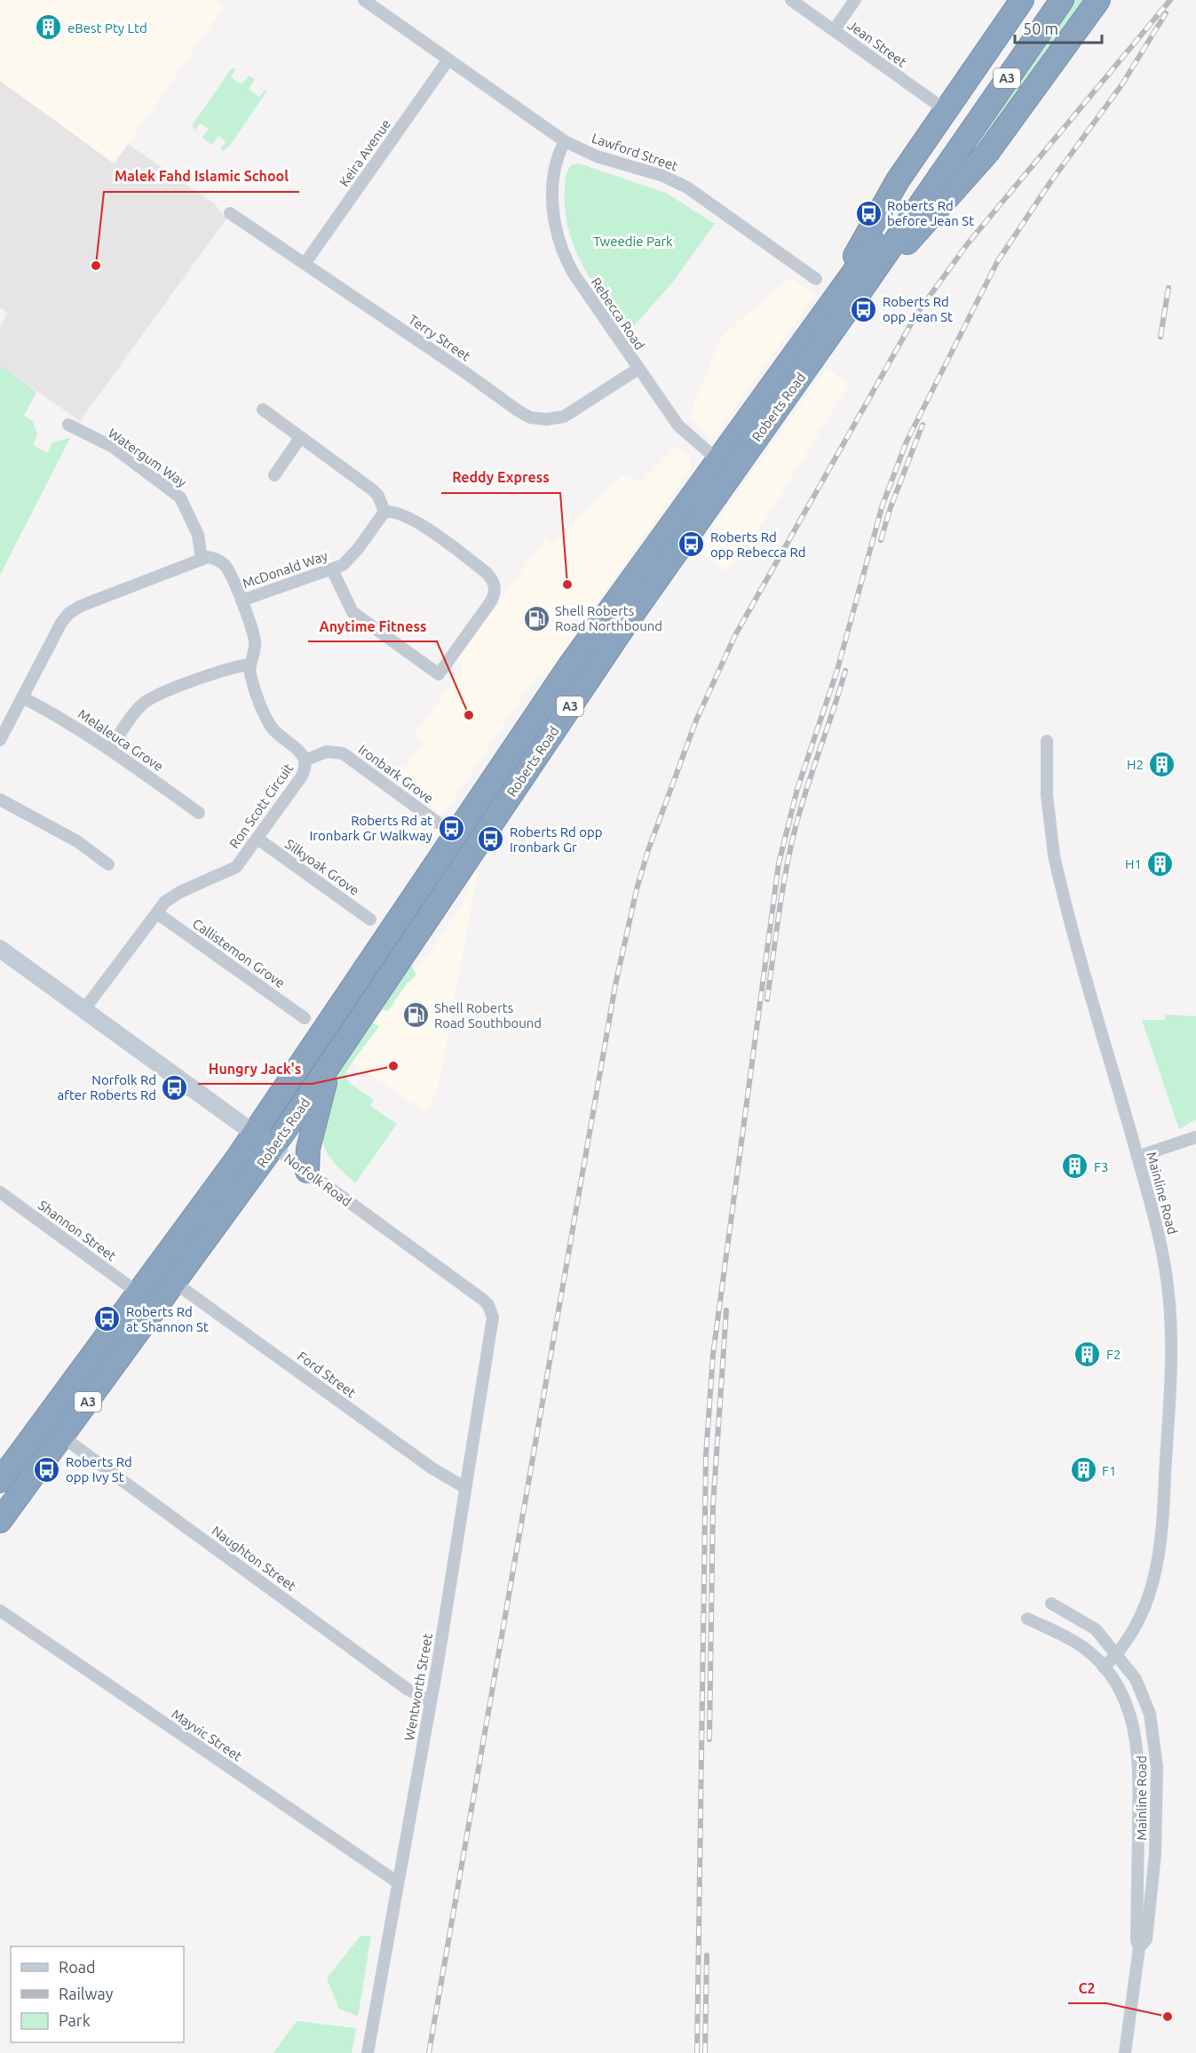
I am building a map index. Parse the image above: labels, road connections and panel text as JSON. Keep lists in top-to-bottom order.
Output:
{
  "streets": {
    "highway": ["A3", "Roberts Road"],
    "street": [
      "Jean Street",
      "Lawford Street",
      "Keira Avenue",
      "Rebecca Road",
      "Terry Street",
      "Watergum Way",
      "McDonald Way",
      "Melaleuca Grove",
      "Ironbark Grove",
      "Ron Scott Circuit",
      "Silkyoak Grove",
      "Callistemon Grove",
      "Norfolk Road",
      "Mainline Road",
      "Shannon Street",
      "Ford Street",
      "Naughton Street",
      "Wentworth Street",
      "Mayvic Street"
    ]
  },
  "crossings": [
    ["Lawford Street", "Keira Avenue"],
    ["Lawford Street", "Rebecca Road"],
    ["Keira Avenue", "Terry Street"],
    ["Rebecca Road", "Terry Street"],
    ["Rebecca Road", "Roberts Road"],
    ["Roberts Road", "Norfolk Road"],
    ["Roberts Road", "Shannon Street"],
    ["Roberts Road", "Ford Street"],
    ["Roberts Road", "Naughton Street"],
    ["Watergum Way", "Ron Scott Circuit"],
    ["McDonald Way", "Ron Scott Circuit"],
    ["Ironbark Grove", "Ron Scott Circuit"],
    ["Ron Scott Circuit", "Silkyoak Grove"],
    ["Ron Scott Circuit", "Callistemon Grove"],
    ["Ron Scott Circuit", "Norfolk Road"],
    ["Norfolk Road", "Wentworth Street"],
    ["Ford Street", "Wentworth Street"],
    ["Naughton Street", "Wentworth Street"],
    ["Wentworth Street", "Mayvic Street"]
  ],
  "parks": ["Tweedie Park"],
  "places": {
    "building": [
      "eBest Pty Ltd",
      "H2",
      "H1",
      "F3",
      "F2",
      "F1"
    ],
    "bus stop": [
      "Roberts Rd before Jean St",
      "Roberts Rd opp Jean St",
      "Roberts Rd opp Rebecca Rd",
      "Roberts Rd at Ironbark Gr Walkway",
      "Roberts Rd opp Ironbark Gr",
      "Norfolk Rd after Roberts Rd",
      "Roberts Rd at Shannon St",
      "Roberts Rd opp Ivy St"
    ],
    "other": [
      "Malek Fahd Islamic School",
      "Reddy Express",
      "Anytime Fitness",
      "Hungry Jack's",
      "C2"
    ],
    "fuel station": ["Shell Roberts Road Northbound", "Shell Roberts Road Southbound"]
  },
  "legend": ["Road", "Railway", "Park"],
  "scale_bar": "50 m"
}
